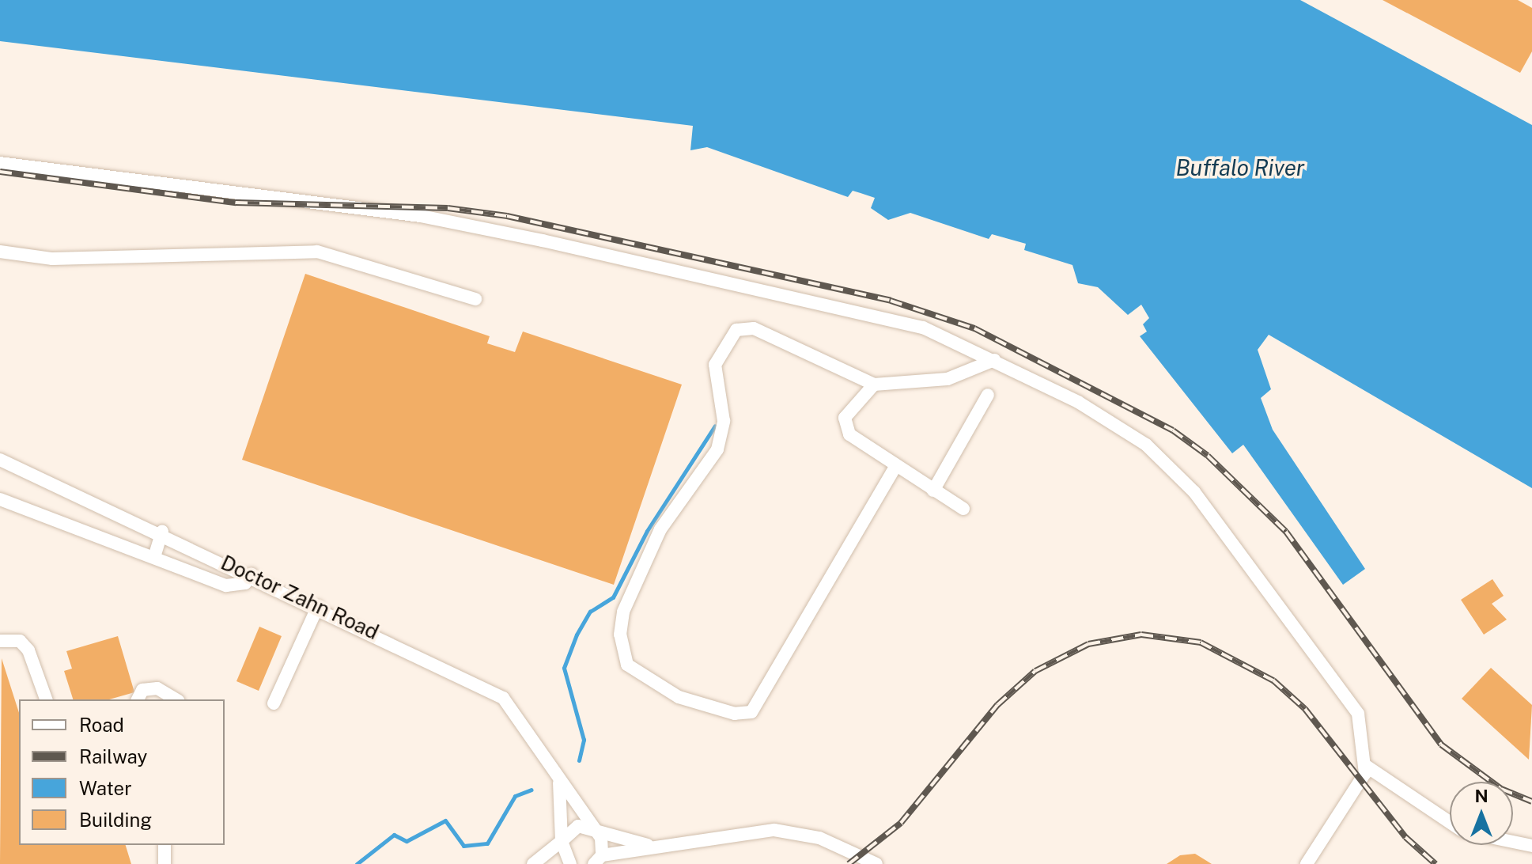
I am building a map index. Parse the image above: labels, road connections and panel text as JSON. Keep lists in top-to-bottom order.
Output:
{
  "streets": {
    "street": ["Doctor Zahn Road"]
  },
  "water": ["Buffalo River"],
  "legend": [
    "Road",
    "Railway",
    "Water",
    "Building"
  ],
  "north": "top"
}
